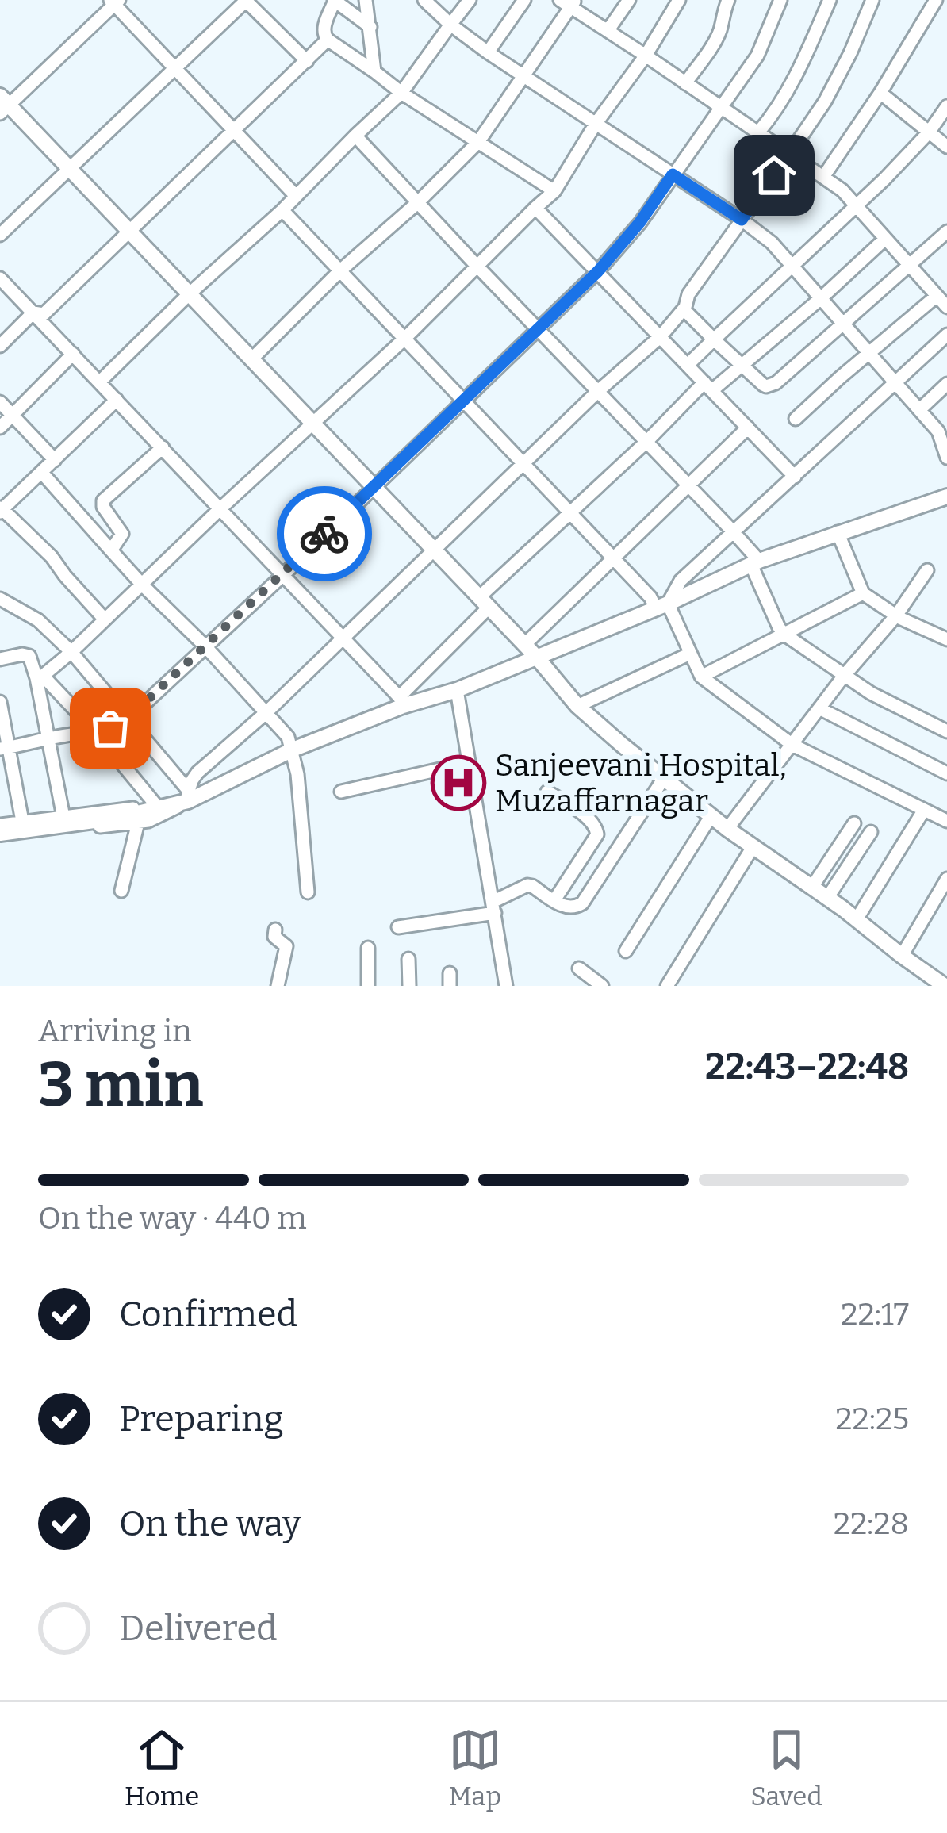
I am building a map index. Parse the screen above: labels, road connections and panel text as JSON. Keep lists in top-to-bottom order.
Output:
{
  "places": {
    "hospital": ["Sanjeevani Hospital, Muzaffarnagar"]
  },
  "page": {
    "heading": ["3 min", "Arriving in", "22:43–22:48"],
    "bar": "On the way · 440 m",
    "list": [
      ["Confirmed", "22:17"],
      ["Preparing", "22:25"],
      ["On the way", "22:28"],
      "Delivered"
    ],
    "tabs": ["Home", "Map", "Saved"]
  }
}
